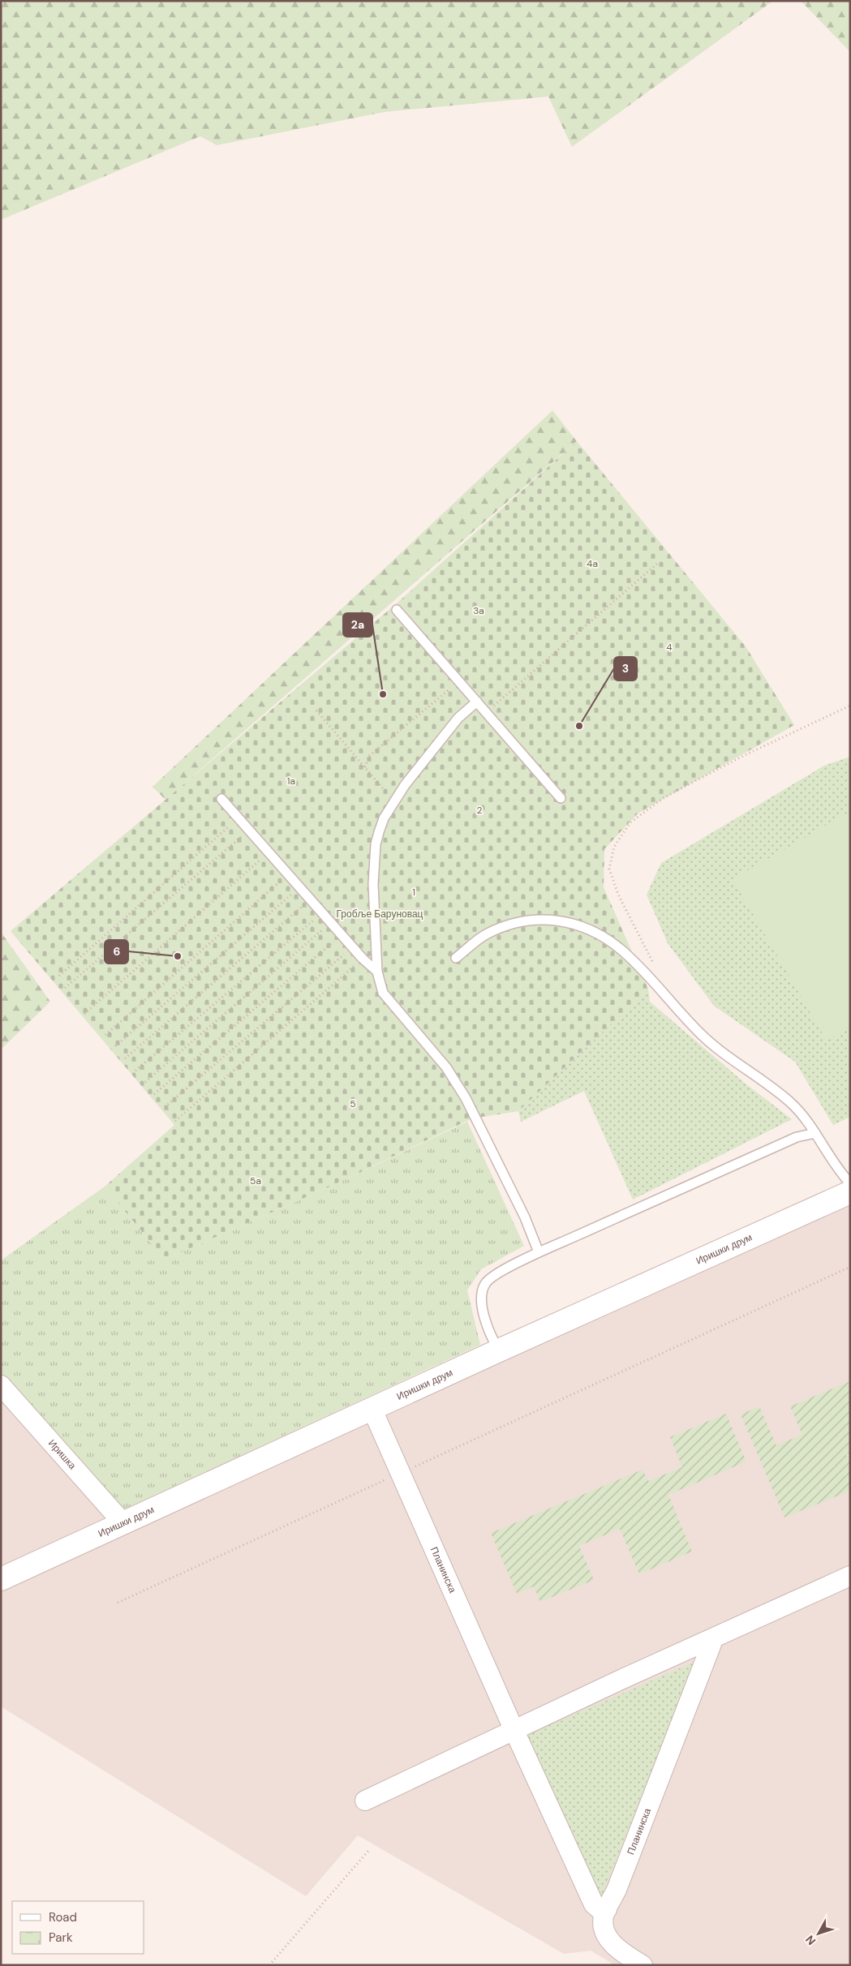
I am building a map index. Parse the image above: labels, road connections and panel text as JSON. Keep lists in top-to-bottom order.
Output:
{
  "streets": {
    "street": ["Иришки друм", "Иришка", "Планинска"]
  },
  "crossings": [
    ["Иришки друм", "Иришка"],
    ["Иришки друм", "Планинска"]
  ],
  "parks": [
    "4a",
    "3a",
    "4",
    "1a",
    "2",
    "1",
    "Гробље Баруновац",
    "5",
    "5a"
  ],
  "places": ["2a", "3", "6"],
  "legend": ["Road", "Park"],
  "north": "bottom left"
}
